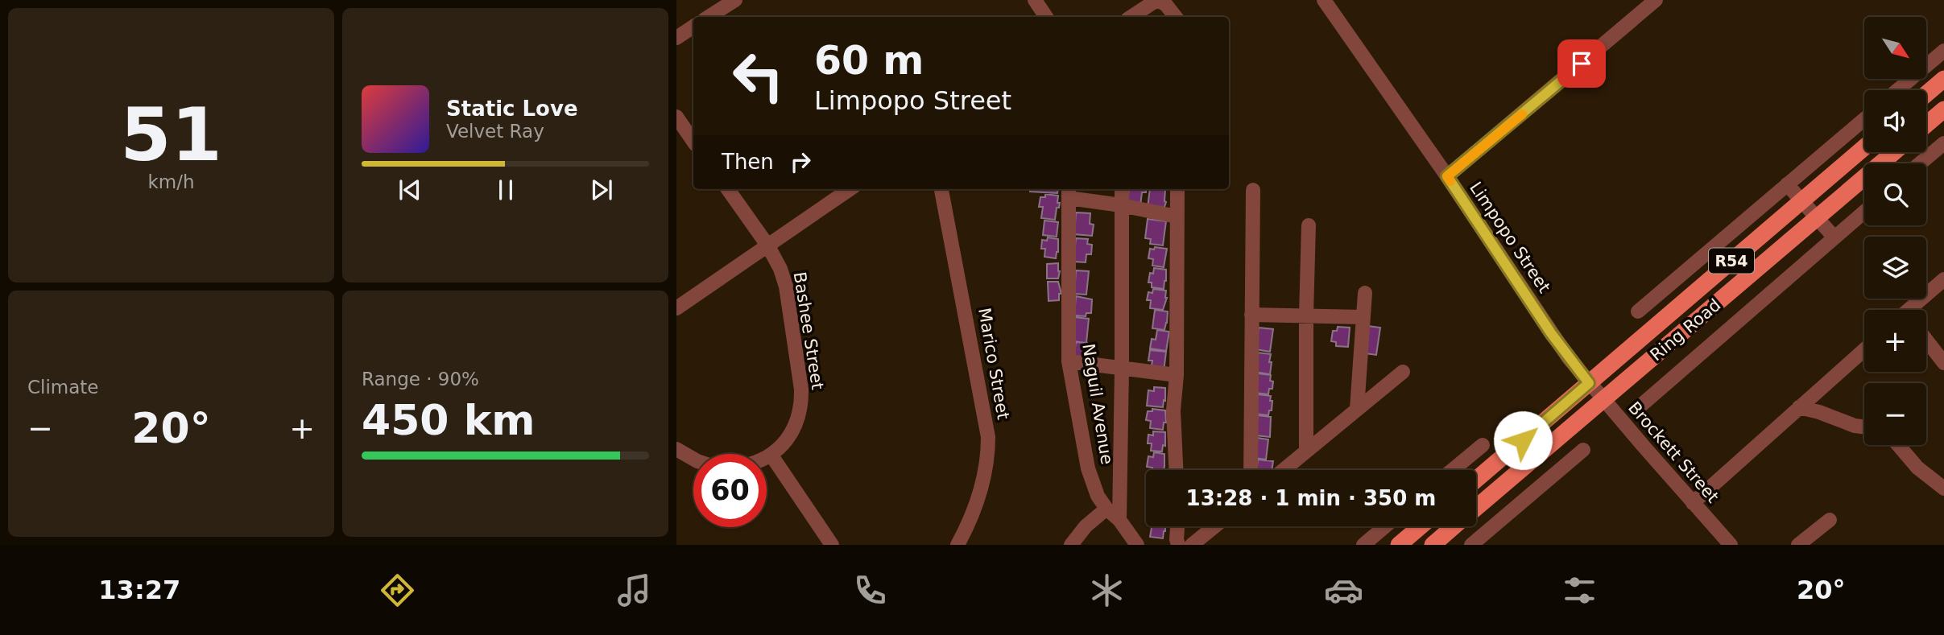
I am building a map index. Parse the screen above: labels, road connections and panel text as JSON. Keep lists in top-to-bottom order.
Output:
{
  "streets": {
    "main road": ["R54", "Ring Road"],
    "street": [
      "Limpopo Street",
      "Bashee Street",
      "Marico Street",
      "Naguil Avenue",
      "Brockett Street"
    ]
  },
  "crossings": [
    ["Limpopo Street", "Ring Road"],
    ["Limpopo Street", "Brockett Street"],
    ["Ring Road", "Brockett Street"]
  ],
  "north": "bottom right",
  "page": {
    "tile": [
      ["51", "km/h"],
      "Climate",
      ["Range · 90%", "450 km"]
    ],
    "map_buttons": ["+", "−"],
    "turn": ["60 m", "Limpopo Street"],
    "song": ["Static Love", "Velvet Ray"],
    "then": "Then",
    "heat": ["−", "20°", "+"],
    "limit": "60",
    "trip": "13:28 · 1 min · 350 m",
    "tabs": ["13:27", "20°"]
  }
}
